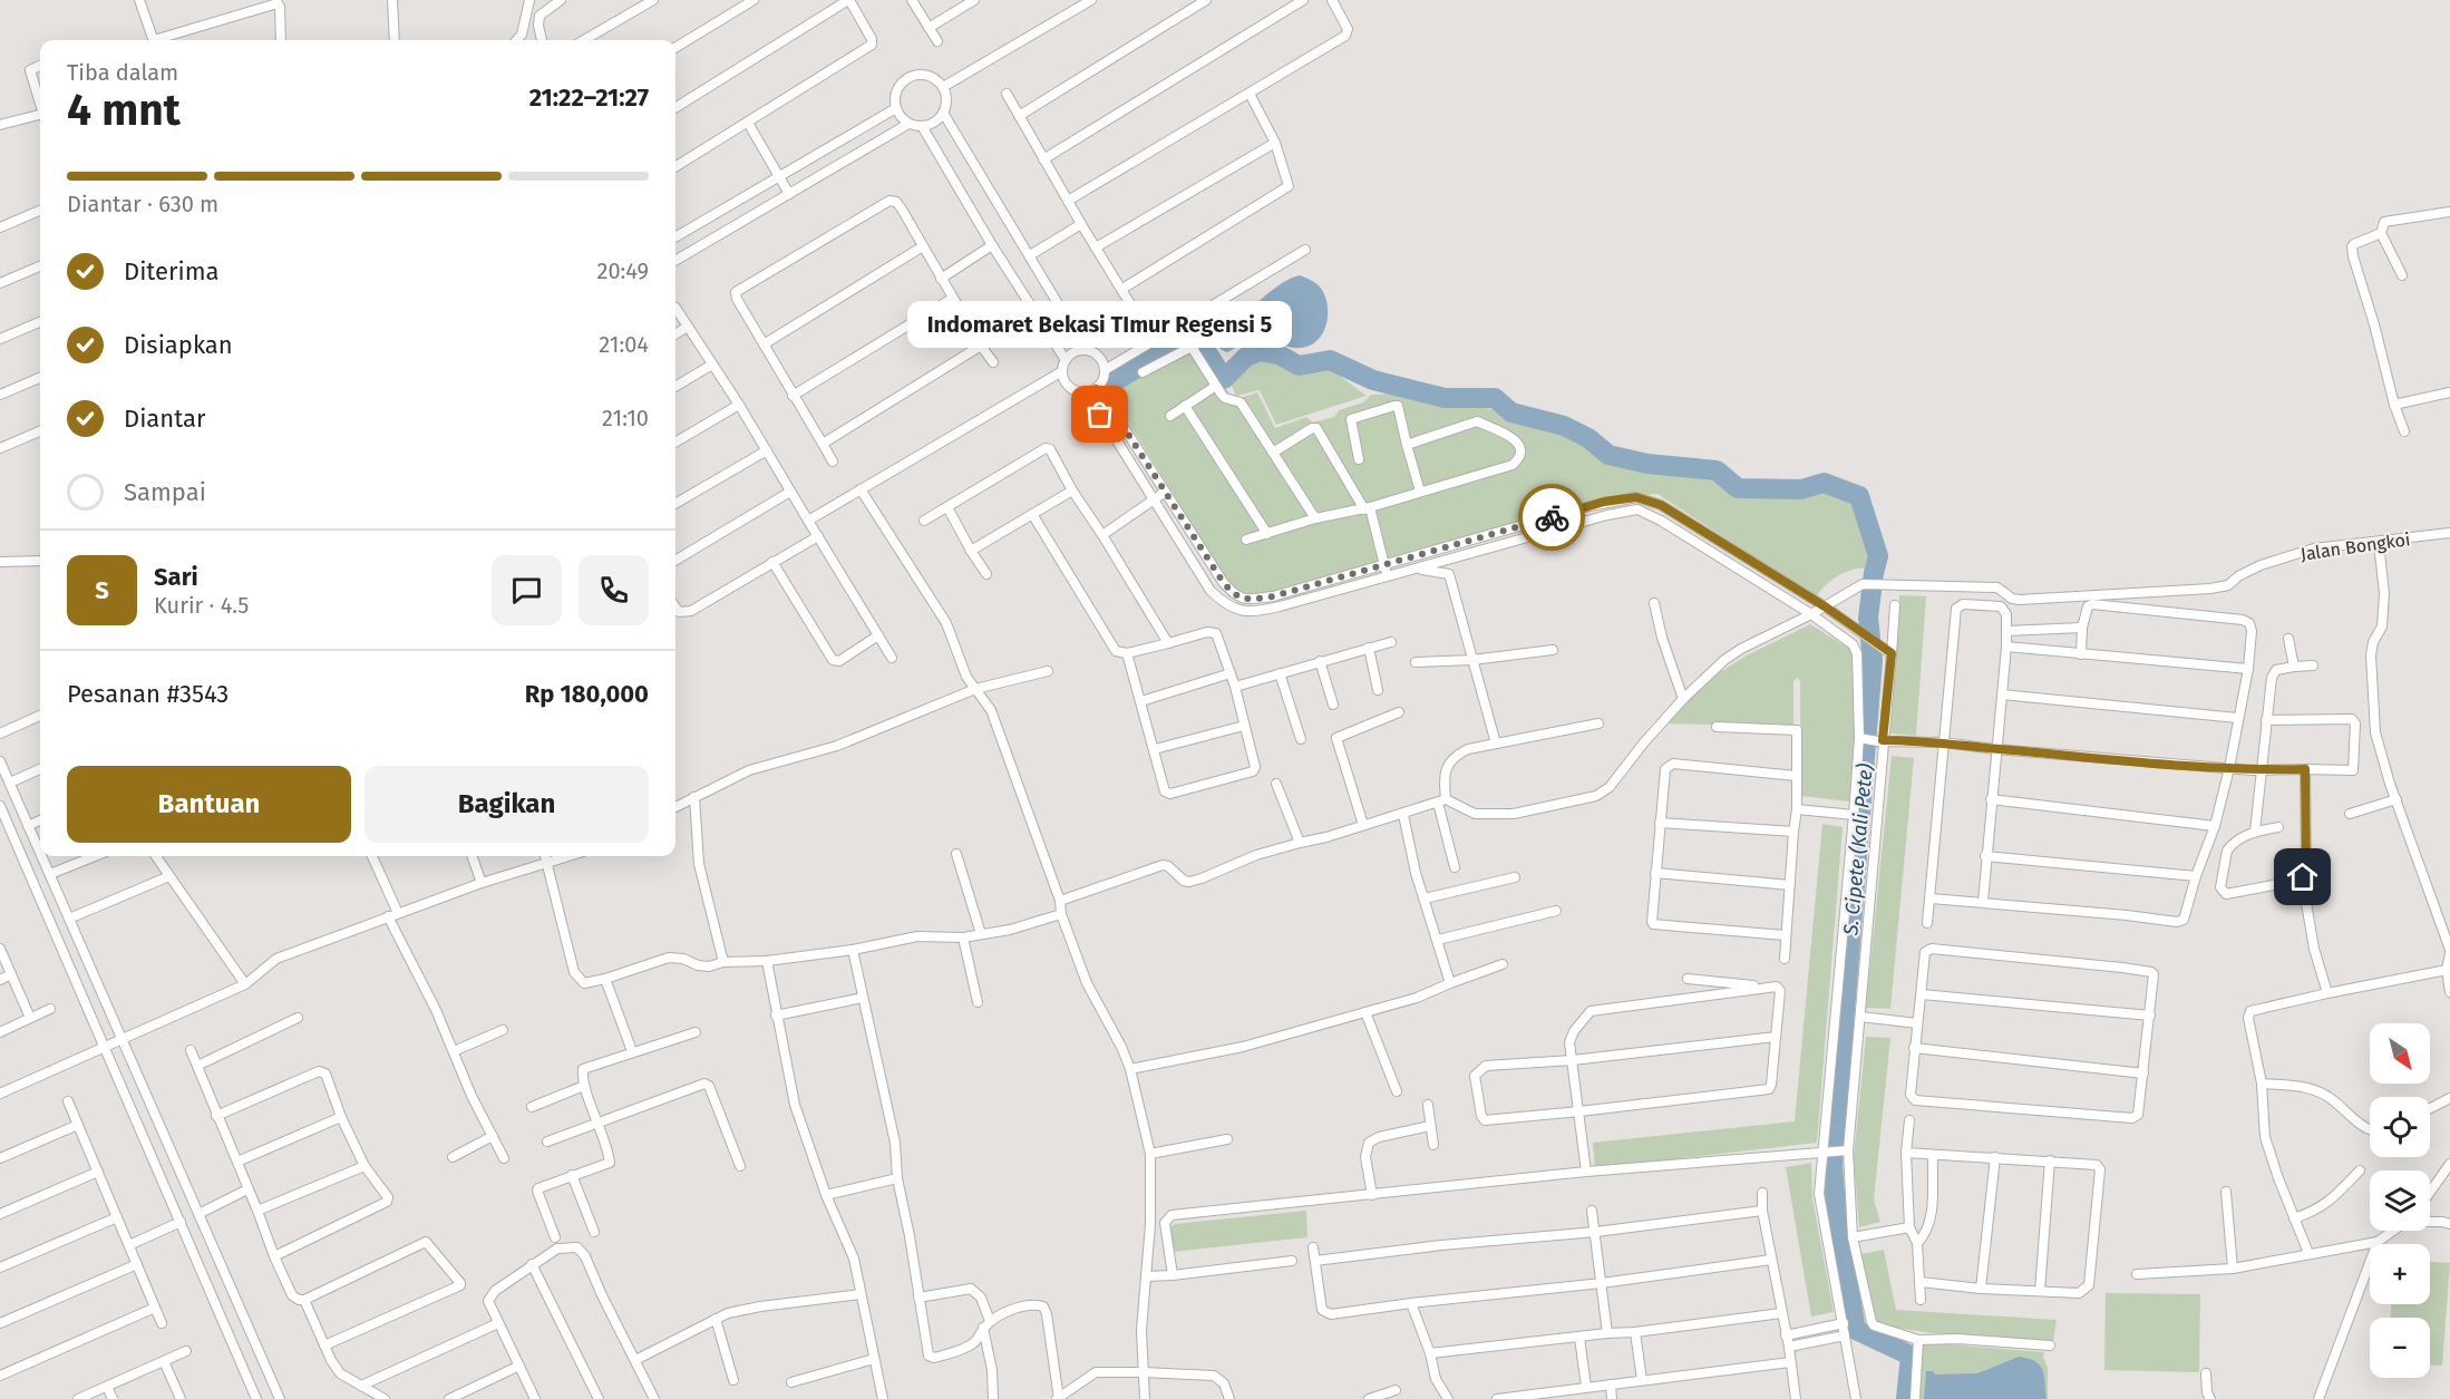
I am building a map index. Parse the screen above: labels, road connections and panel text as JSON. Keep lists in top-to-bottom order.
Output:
{
  "streets": {
    "street": ["Jalan Bongkoi"]
  },
  "water": ["S. Cipete (Kali Pete)"],
  "places": ["Indomaret Bekasi TImur Regensi 5"],
  "north": "bottom right",
  "page": {
    "heading": ["4 mnt", "Tiba dalam", "21:22–21:27"],
    "panel": [
      "Sari",
      "Kurir · 4.5",
      "Pesanan #3543",
      "Rp 180,000"
    ],
    "bar": "Diantar · 630 m",
    "list": [
      ["Diterima", "20:49"],
      ["Disiapkan", "21:04"],
      ["Diantar", "21:10"],
      "Sampai"
    ],
    "bubble": "Indomaret Bekasi TImur Regensi 5",
    "round": "S",
    "buttons": ["Bantuan", "Bagikan"],
    "map_buttons": ["+", "−"]
  }
}
